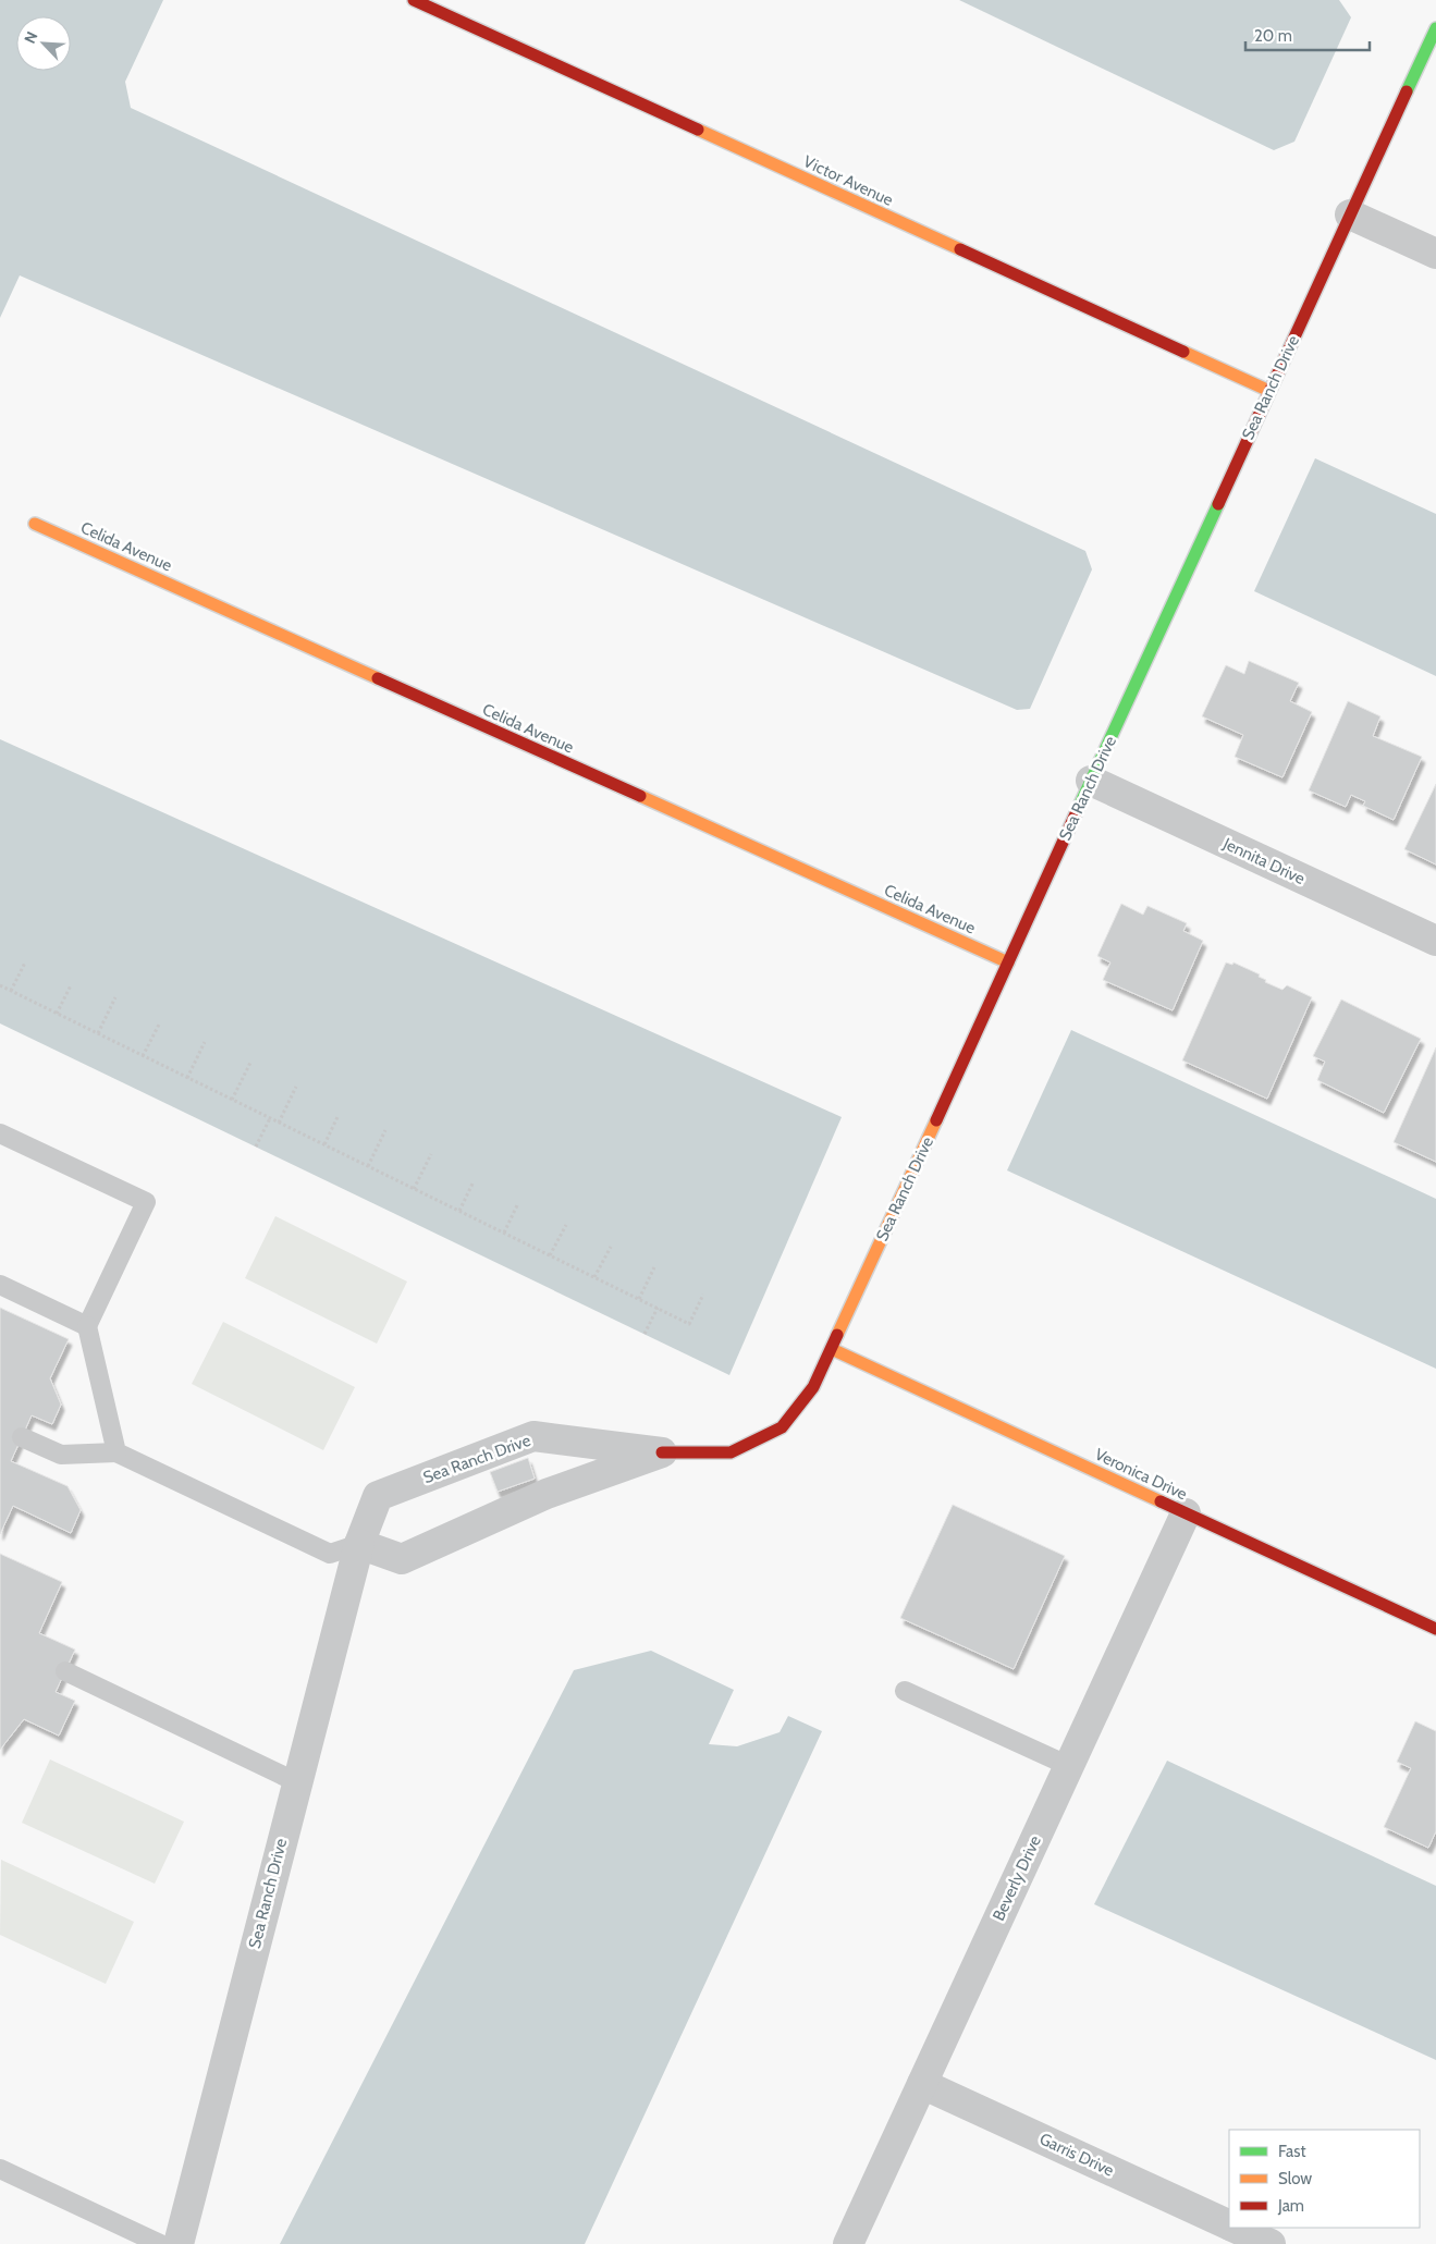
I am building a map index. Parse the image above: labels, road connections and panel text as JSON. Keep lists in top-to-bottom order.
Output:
{
  "streets": {
    "street": [
      "Victor Avenue",
      "Sea Ranch Drive",
      "Celida Avenue",
      "Jennita Drive",
      "Veronica Drive",
      "Beverly Drive",
      "Garris Drive"
    ]
  },
  "crossings": [
    ["Victor Avenue", "Sea Ranch Drive"],
    ["Sea Ranch Drive", "Celida Avenue"],
    ["Sea Ranch Drive", "Jennita Drive"],
    ["Sea Ranch Drive", "Veronica Drive"],
    ["Veronica Drive", "Beverly Drive"],
    ["Beverly Drive", "Garris Drive"]
  ],
  "legend": ["Fast", "Slow", "Jam"],
  "scale_bar": "20 m",
  "north": "top left"
}
